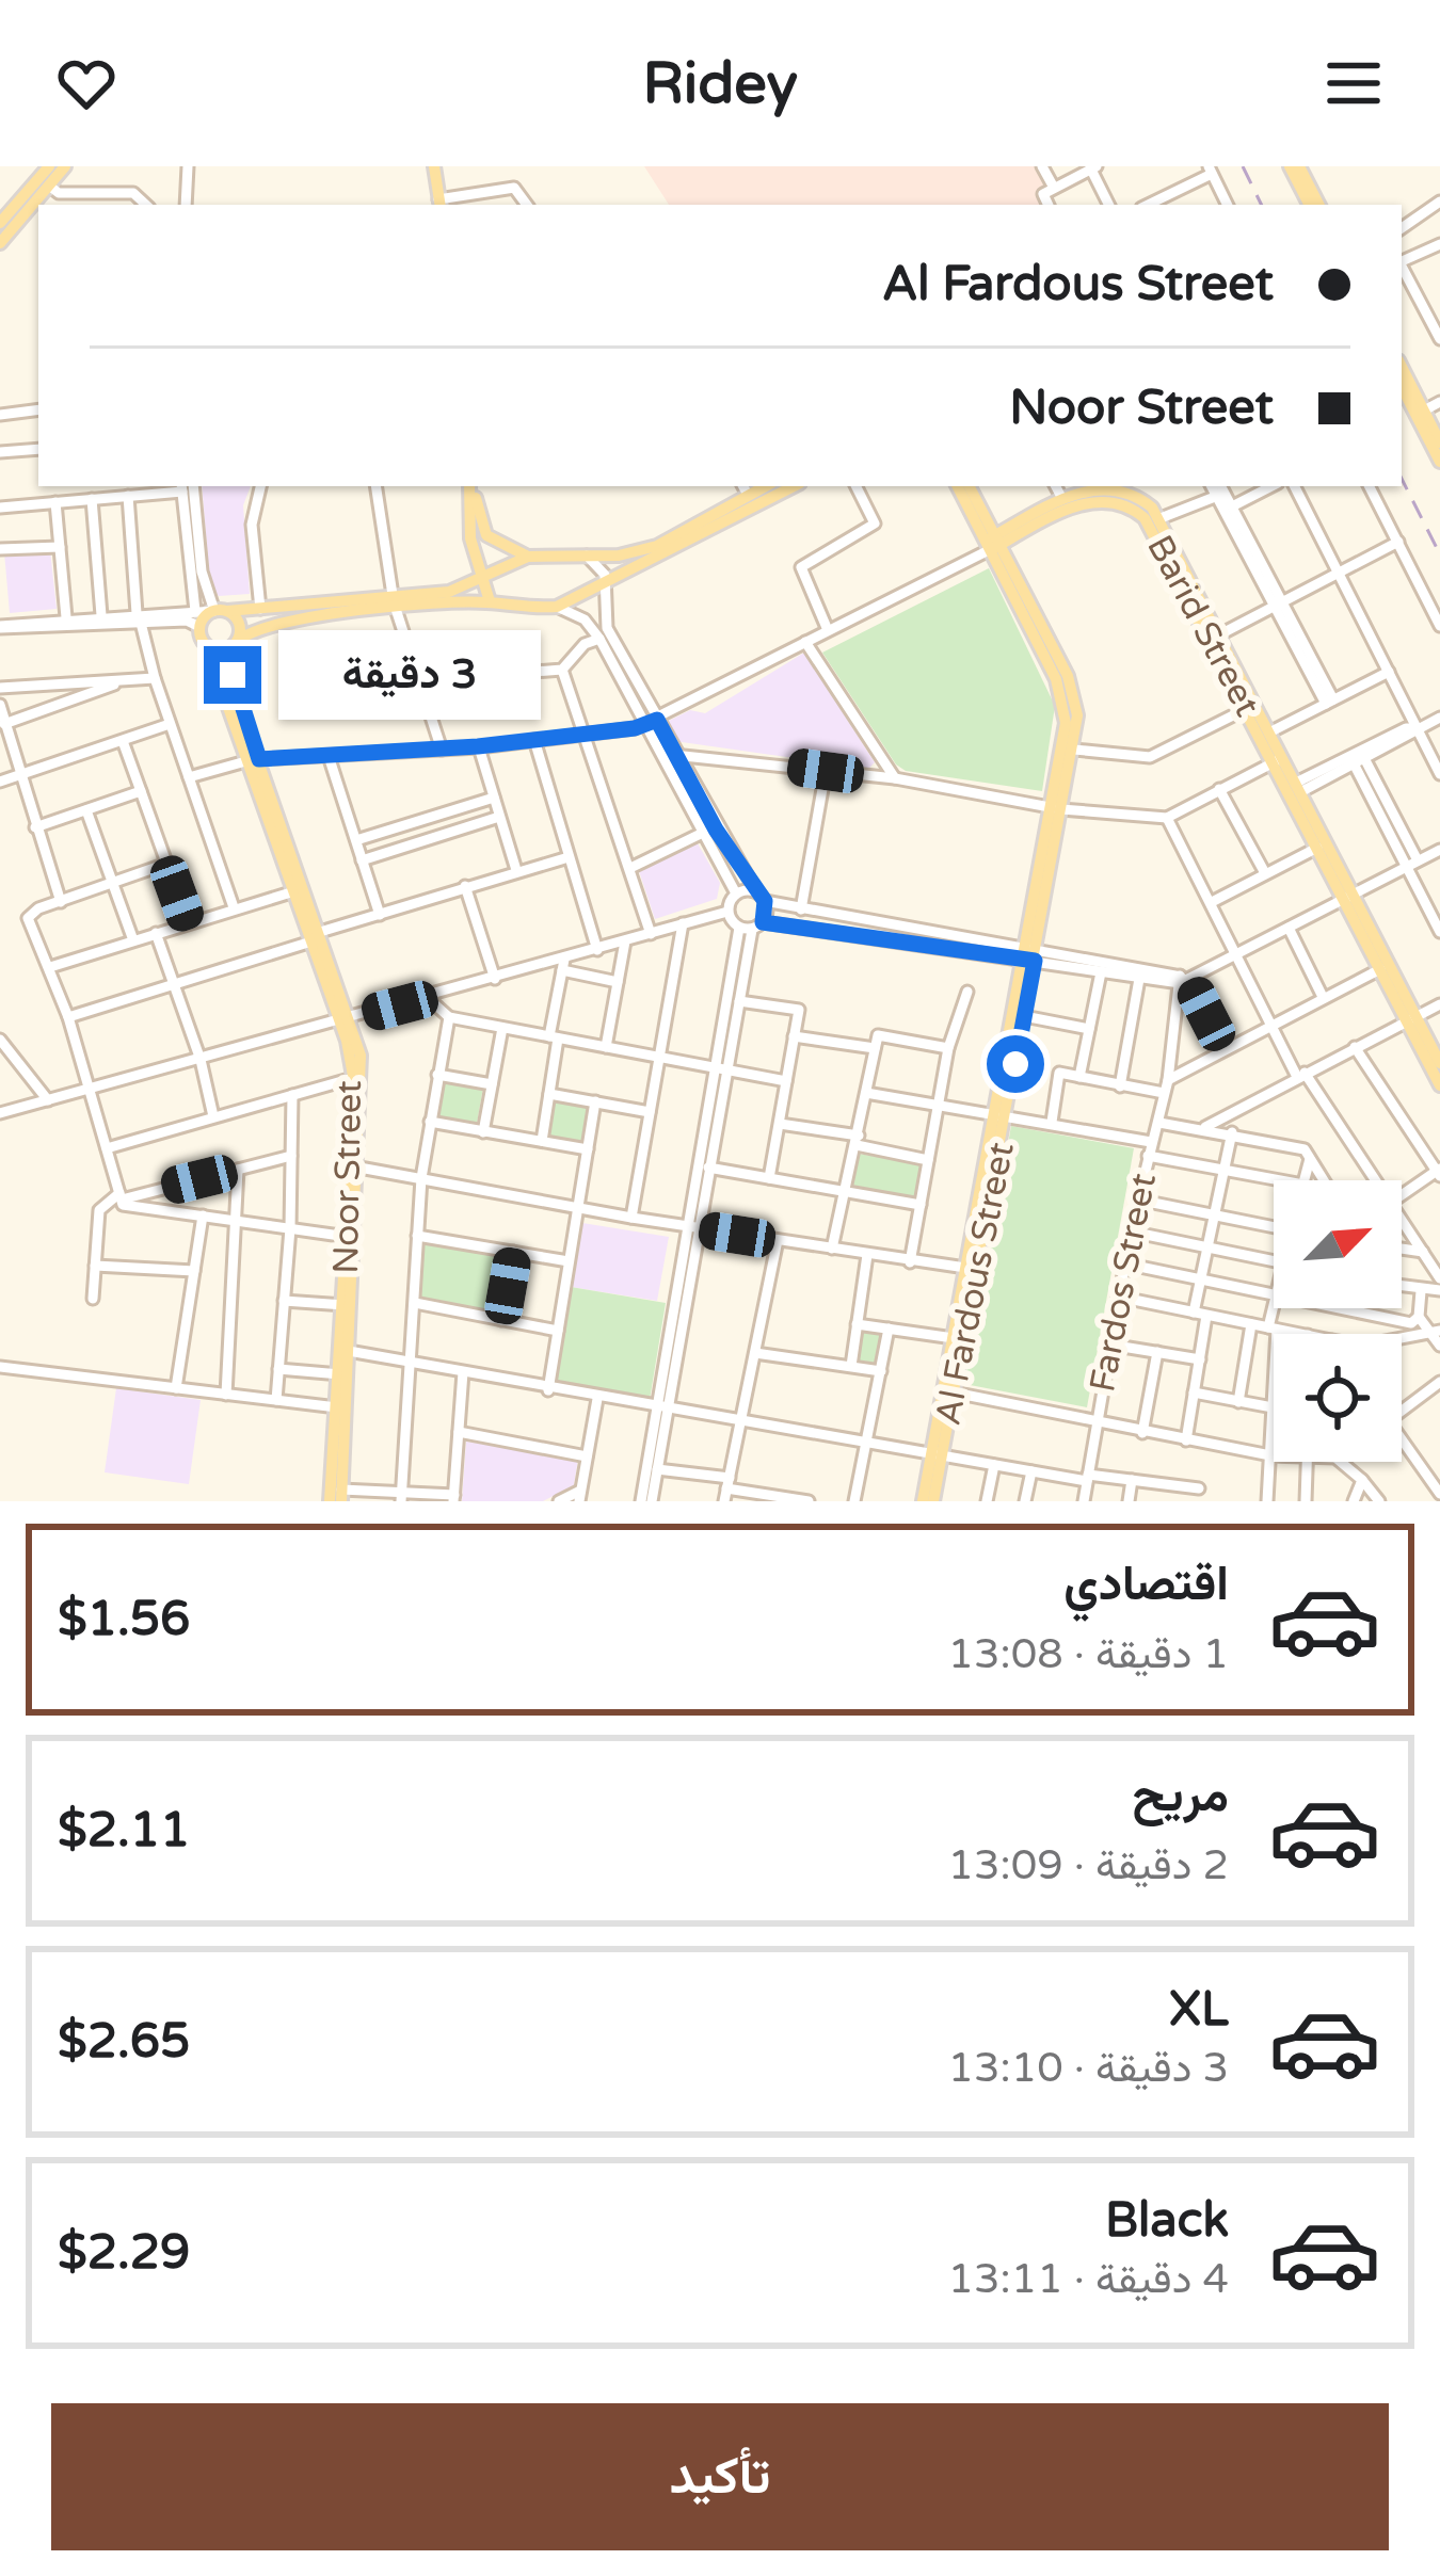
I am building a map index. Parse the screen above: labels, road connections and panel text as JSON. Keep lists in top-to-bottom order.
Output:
{
  "streets": {
    "main road": ["Barid Street", "Noor Street", "Al Fardous Street"],
    "street": ["Fardos Street"]
  },
  "crossings": [
    ["Barid Street", "Al Fardous Street"],
    ["Fardos Street", "Al Fardous Street"]
  ],
  "north": "top right",
  "page": {
    "header": "Ridey",
    "banner": ["Al Fardous Street", "Noor Street"],
    "bubble": "3 دقيقة",
    "list": [
      {
        "name": "اقتصادي",
        "note": "1 دقيقة · 13:08",
        "value": "$1.56"
      },
      {
        "name": "مريح",
        "note": "2 دقيقة · 13:09",
        "value": "$2.11"
      },
      {
        "name": "XL",
        "note": "3 دقيقة · 13:10",
        "value": "$2.65"
      },
      {
        "name": "Black",
        "note": "4 دقيقة · 13:11",
        "value": "$2.29"
      }
    ],
    "buttons": "تأكيد"
  }
}
